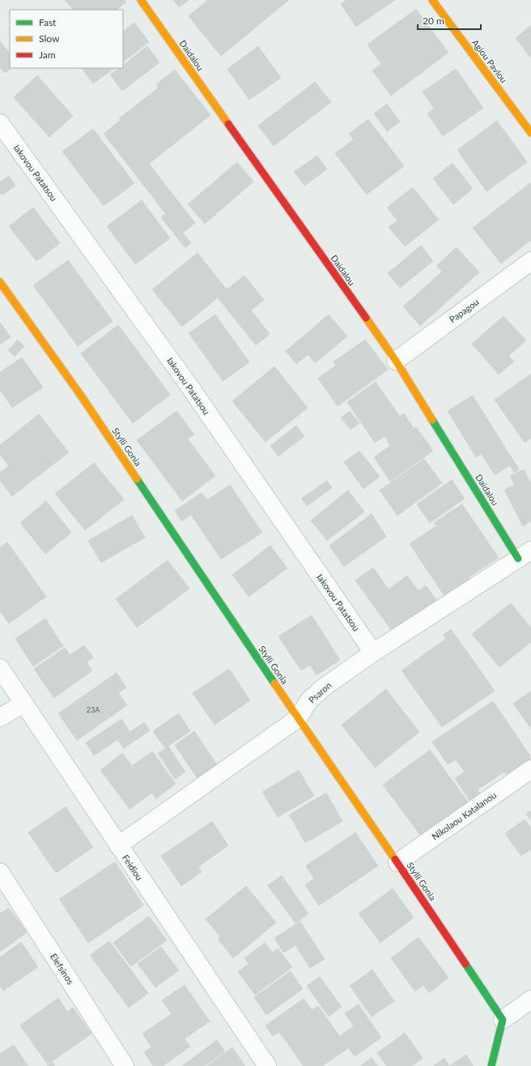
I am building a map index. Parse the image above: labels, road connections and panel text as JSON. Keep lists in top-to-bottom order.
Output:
{
  "streets": {
    "street": [
      "Daidalou",
      "Agiou Pavlou",
      "Iakovou Patatsou",
      "Papagou",
      "Stylli Gonia",
      "Psaron",
      "Nikolaou Katalanou",
      "Feidiou",
      "Elefsinos"
    ]
  },
  "crossings": [
    ["Daidalou", "Papagou"],
    ["Daidalou", "Psaron"],
    ["Iakovou Patatsou", "Psaron"],
    ["Stylli Gonia", "Psaron"],
    ["Stylli Gonia", "Nikolaou Katalanou"],
    ["Psaron", "Feidiou"]
  ],
  "house_numbers": ["23A"],
  "legend": ["Fast", "Slow", "Jam"],
  "scale_bar": "20 m"
}
